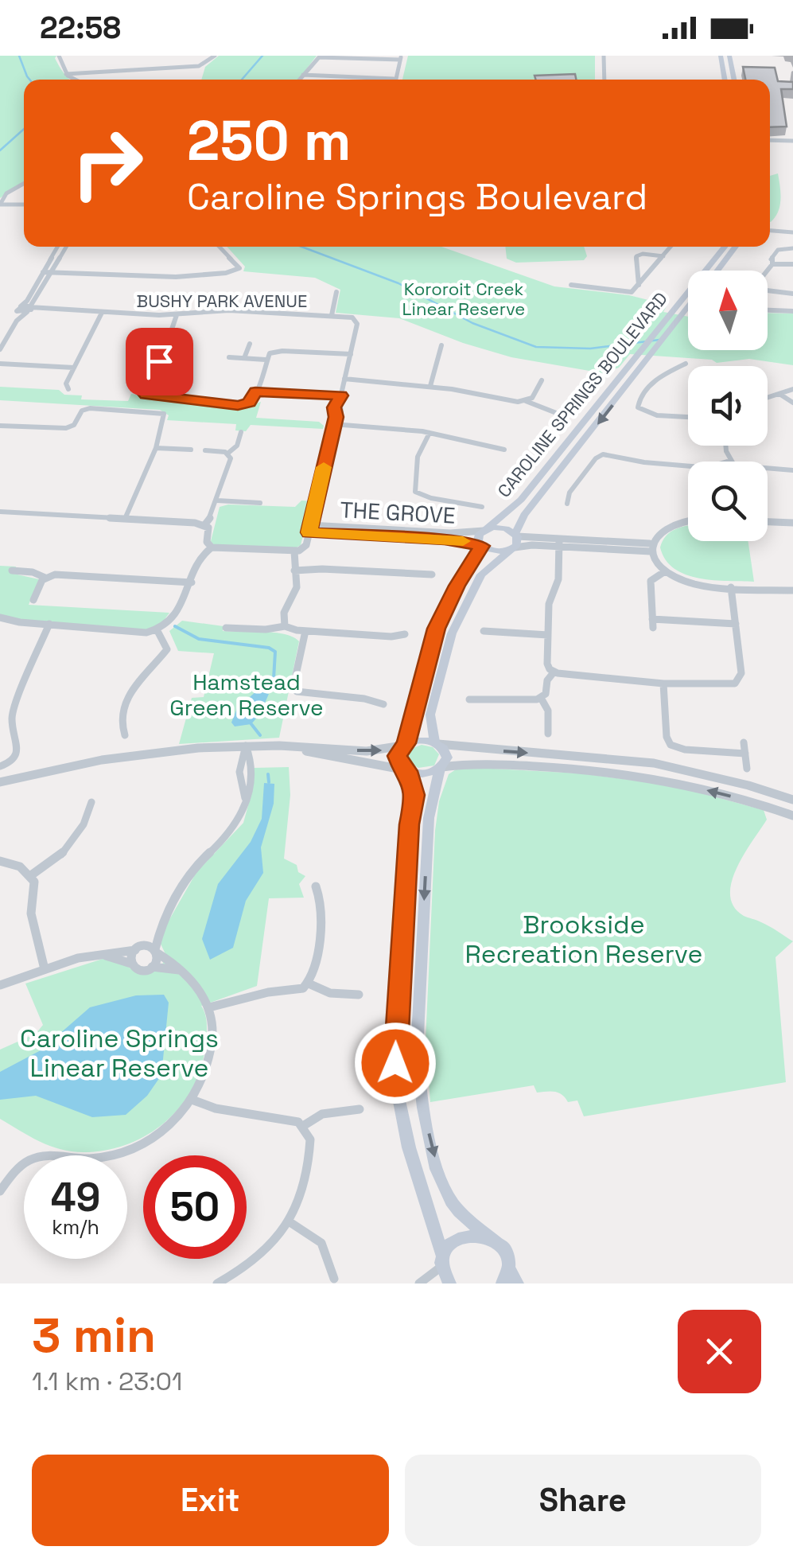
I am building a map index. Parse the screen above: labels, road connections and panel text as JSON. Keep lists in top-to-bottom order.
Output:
{
  "streets": {
    "main road": ["CAROLINE SPRINGS BOULEVARD"],
    "street": ["BUSHY PARK AVENUE", "THE GROVE"]
  },
  "crossings": [
    ["BUSHY PARK AVENUE", "THE GROVE"],
    ["CAROLINE SPRINGS BOULEVARD", "THE GROVE"]
  ],
  "parks": [
    "Kororoit Creek Linear Reserve",
    "Hamstead Green Reserve",
    "Brookside Recreation Reserve",
    "Caroline Springs Linear Reserve"
  ],
  "north": "top",
  "page": {
    "status": "22:58",
    "turn": ["250 m", "Caroline Springs Boulevard"],
    "speed": "49 km/h",
    "limit": "50",
    "heading": ["3 min", "1.1 km · 23:01"],
    "buttons": ["Exit", "Share"]
  }
}
